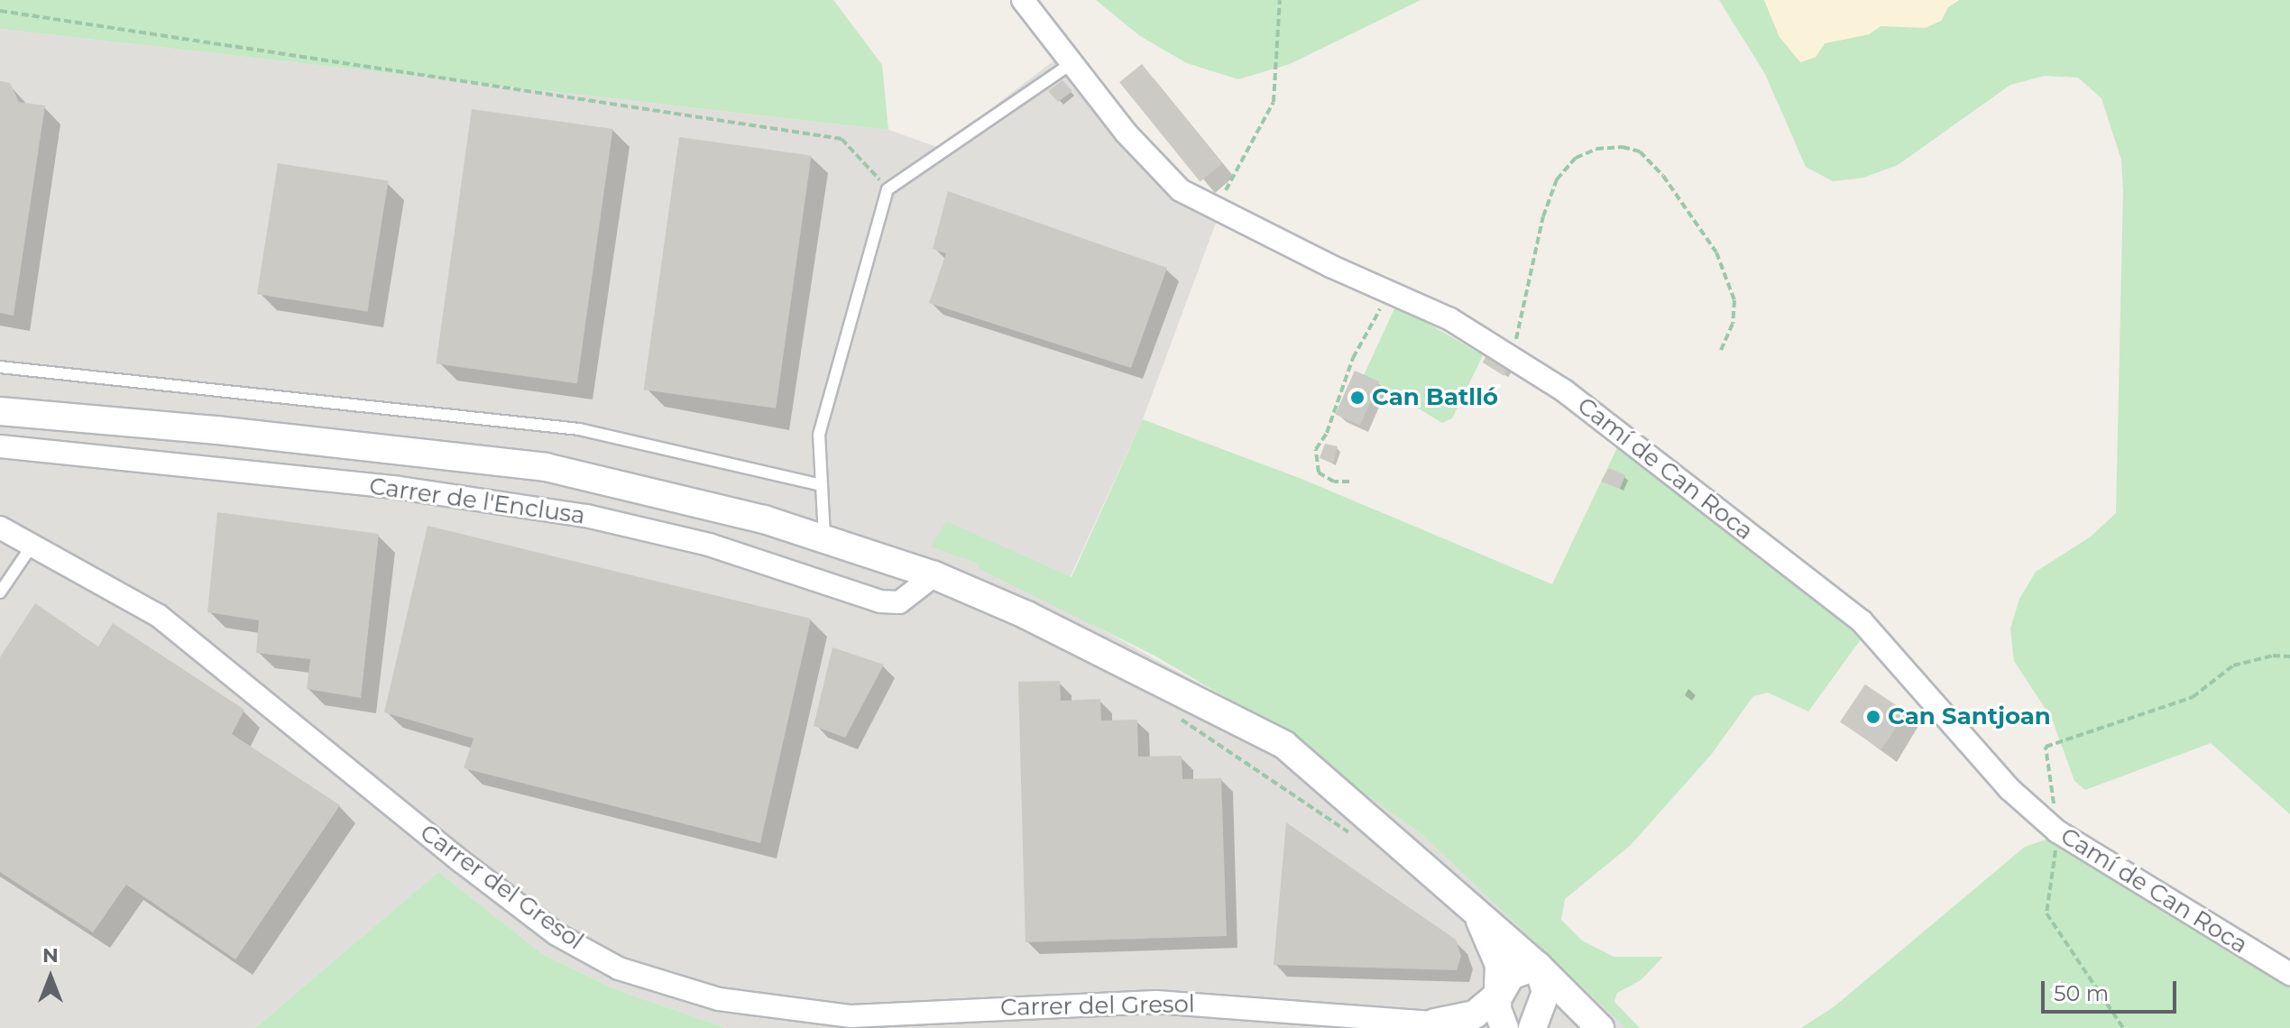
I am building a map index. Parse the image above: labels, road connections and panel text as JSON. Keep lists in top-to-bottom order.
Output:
{
  "streets": {
    "street": ["Camí de Can Roca", "Carrer de l'Enclusa", "Carrer del Gresol"]
  },
  "places": ["Can Batlló", "Can Santjoan"],
  "scale_bar": "50 m",
  "north": "top"
}
